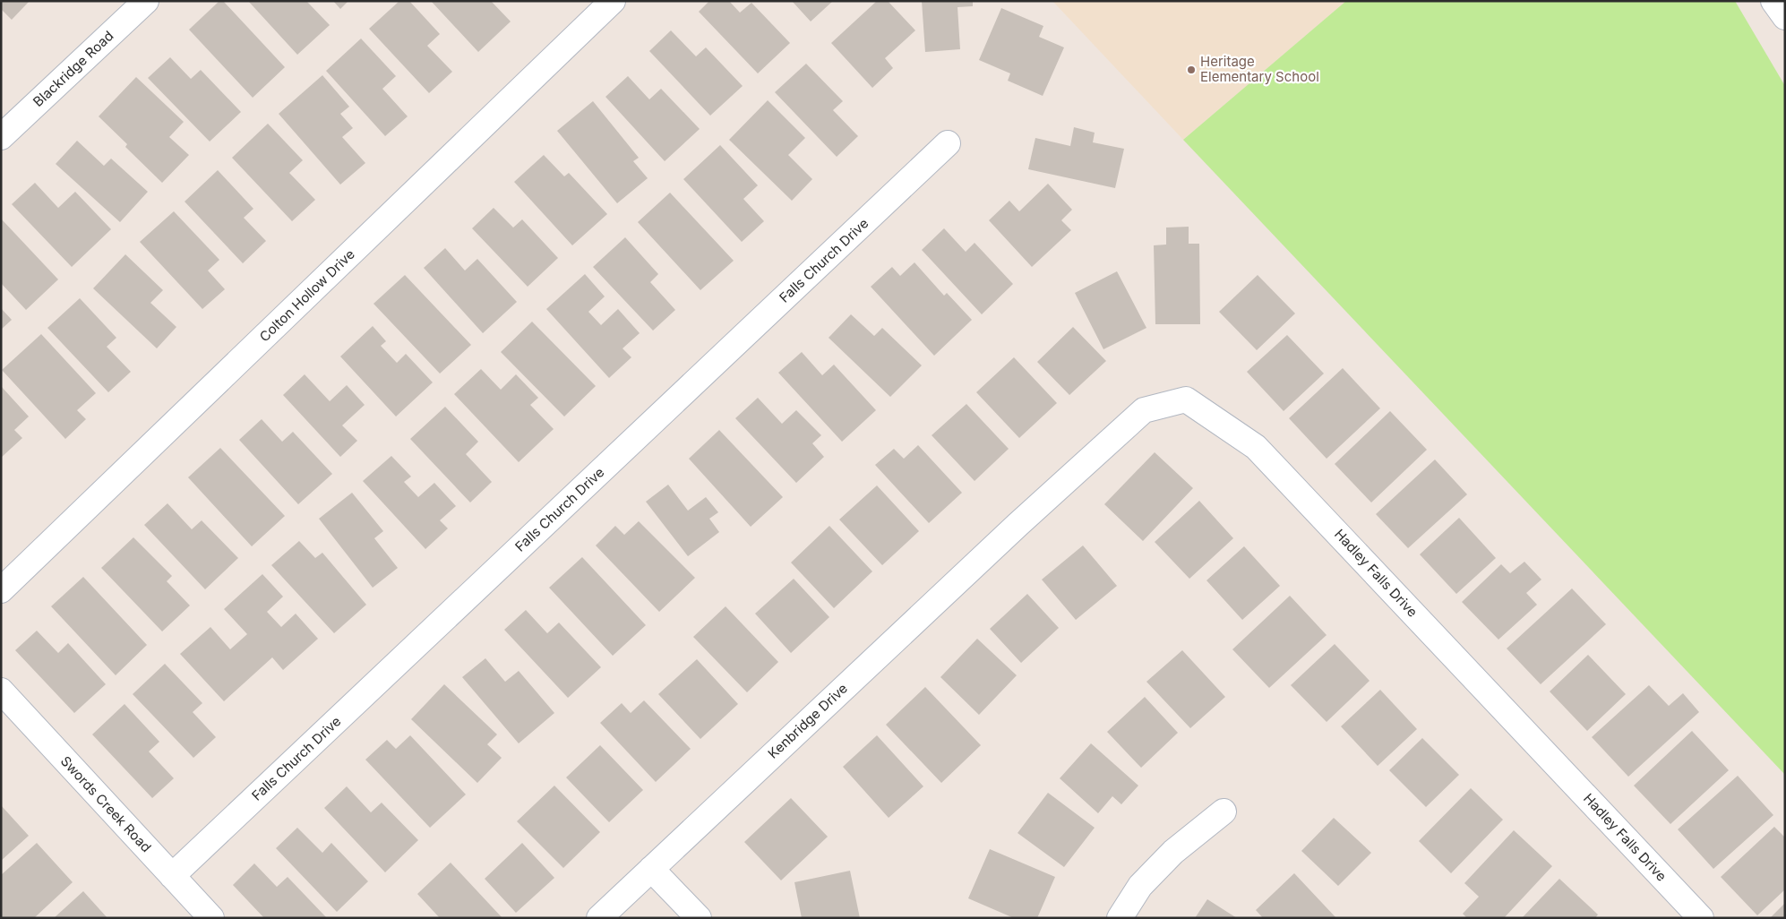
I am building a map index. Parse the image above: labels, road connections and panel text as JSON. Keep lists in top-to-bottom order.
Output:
{
  "streets": {
    "street": [
      "Blackridge Road",
      "Falls Church Drive",
      "Colton Hollow Drive",
      "Hadley Falls Drive",
      "Kenbridge Drive",
      "Swords Creek Road"
    ]
  },
  "crossings": [
    ["Falls Church Drive", "Swords Creek Road"],
    ["Hadley Falls Drive", "Kenbridge Drive"]
  ],
  "places": ["Heritage Elementary School"]
}
